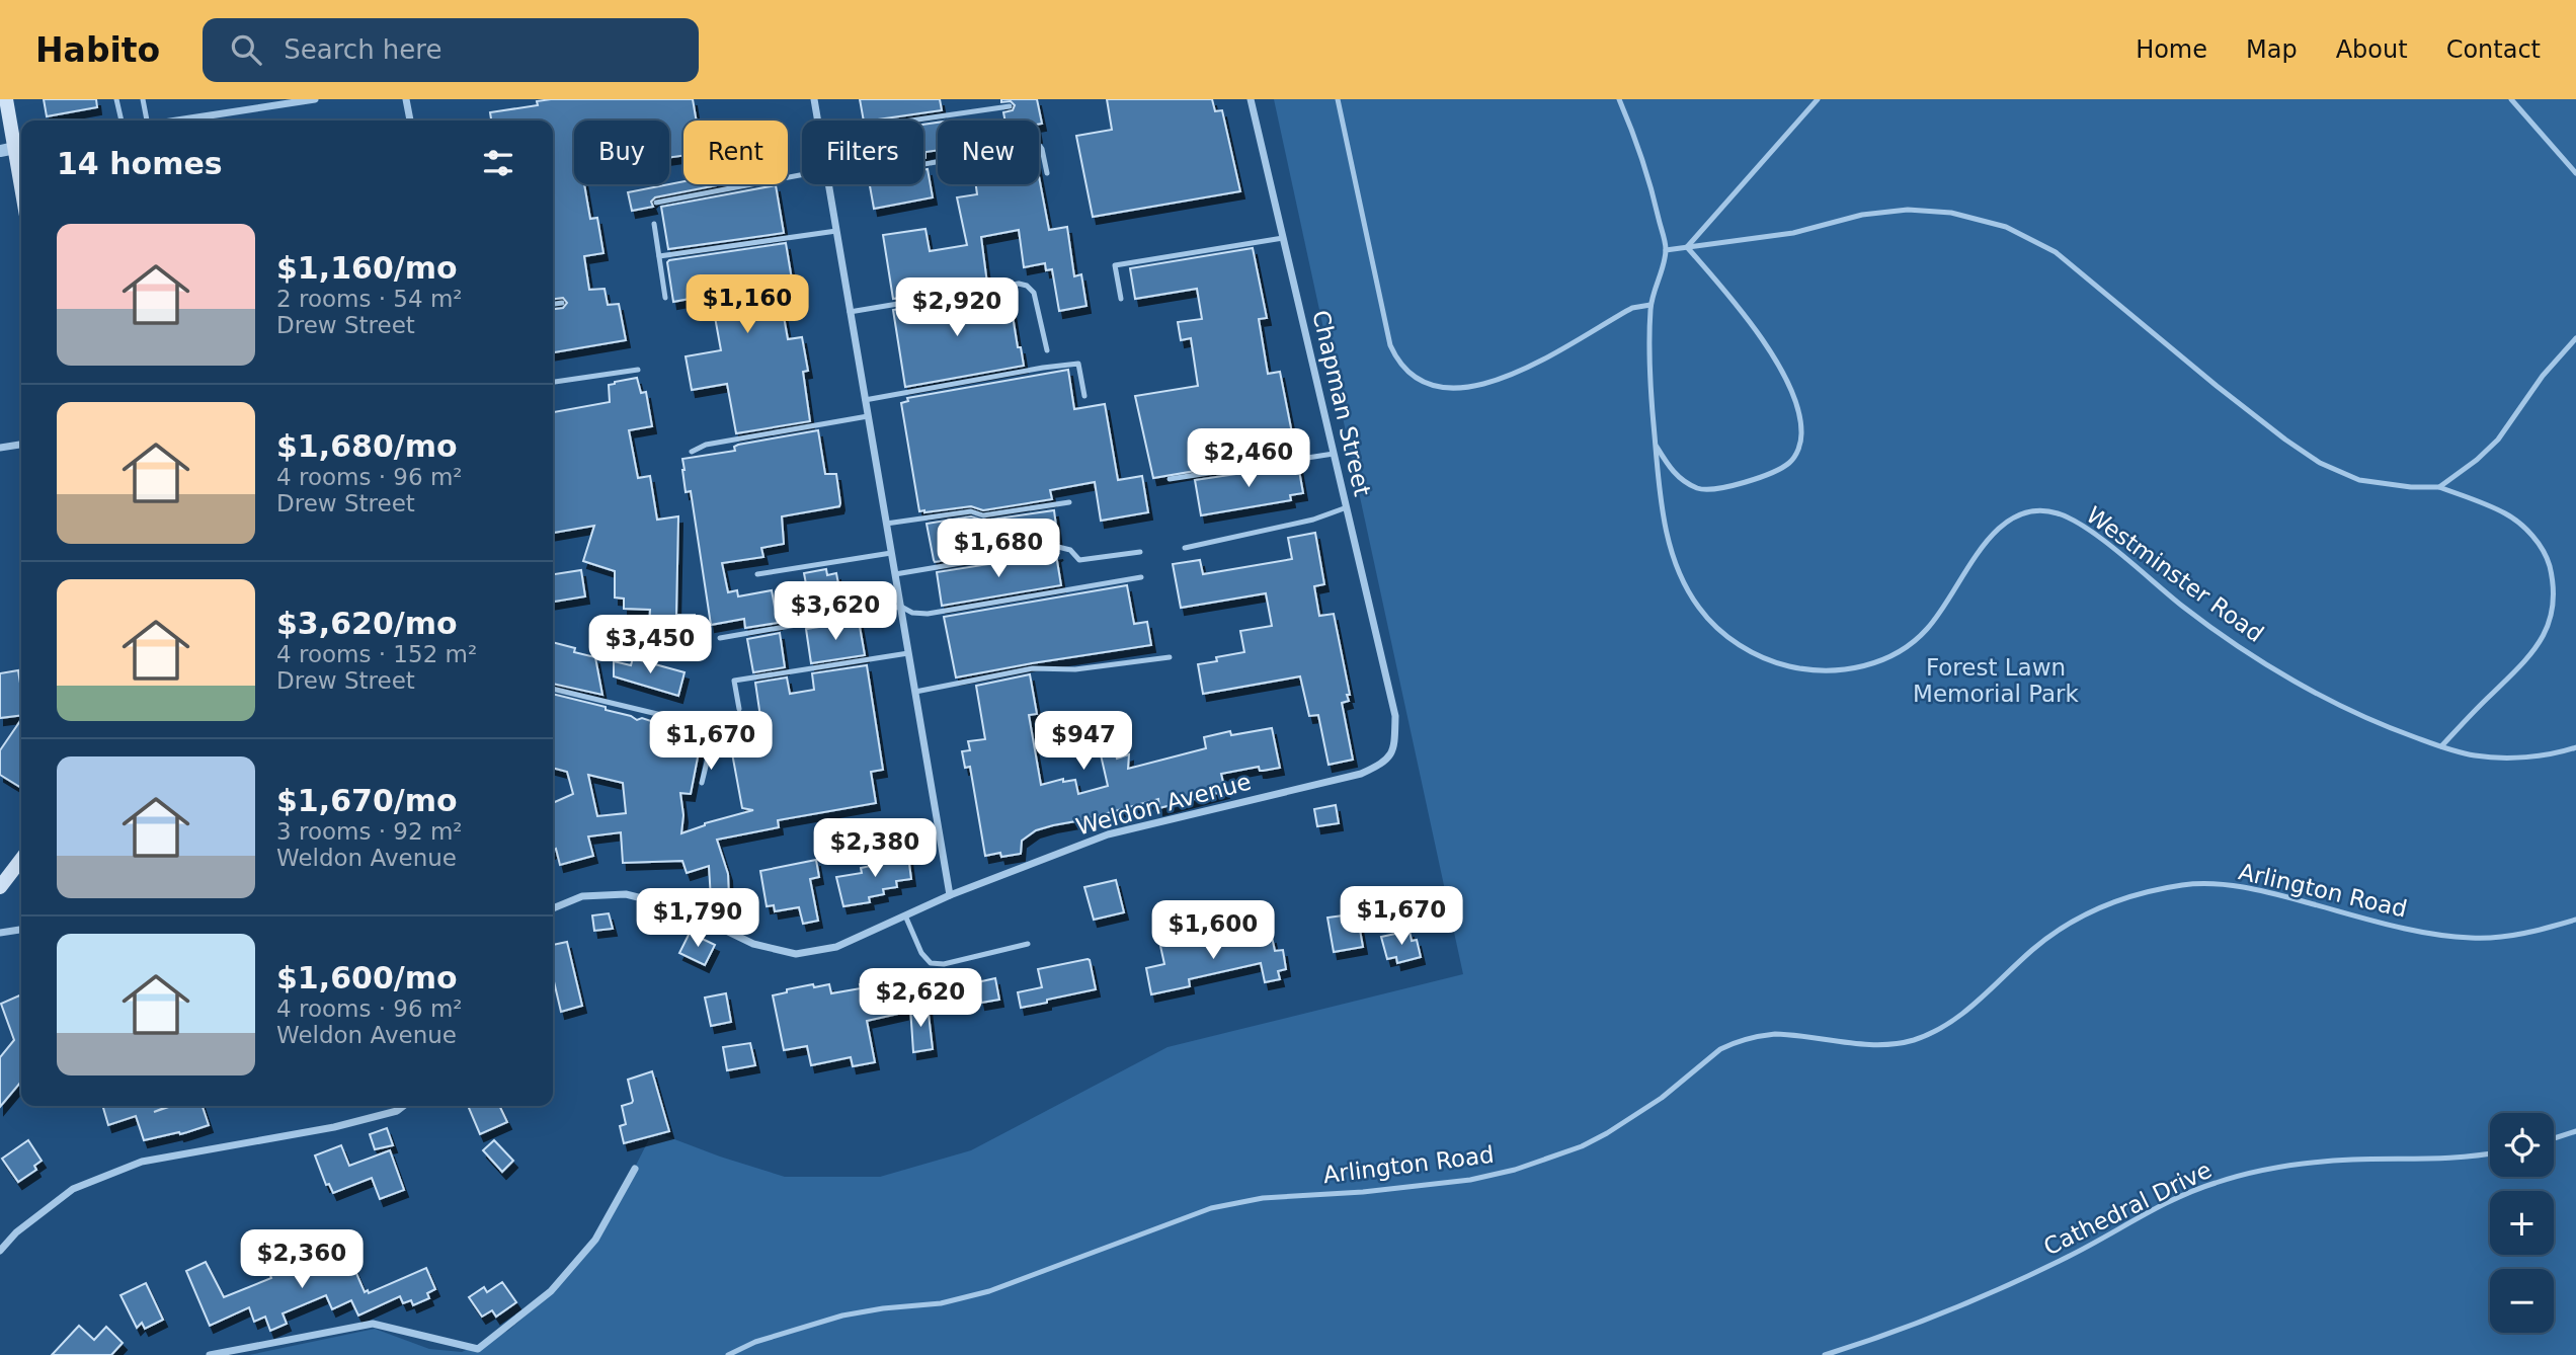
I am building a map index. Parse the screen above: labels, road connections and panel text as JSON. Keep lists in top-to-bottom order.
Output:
{
  "streets": {
    "street": ["Chapman Street", "Weldon Avenue"],
    "lane": ["Westminster Road", "Arlington Road", "Cathedral Drive"]
  },
  "crossings": [
    ["Chapman Street", "Weldon Avenue"]
  ],
  "parks": ["Forest Lawn Memorial Park"],
  "page": {
    "header": "Habito",
    "search": "Search here",
    "nav": [
      "Home",
      "Map",
      "About",
      "Contact"
    ],
    "chip": [
      "Buy",
      "Rent",
      "Filters",
      "New"
    ],
    "heading": "14 homes",
    "list": [
      {
        "name": "$1,160/mo",
        "note": "2 rooms · 54 m² · Drew Street"
      },
      {
        "name": "$1,680/mo",
        "note": "4 rooms · 96 m² · Drew Street"
      },
      {
        "name": "$3,620/mo",
        "note": "4 rooms · 152 m² · Drew Street"
      },
      {
        "name": "$1,670/mo",
        "note": "3 rooms · 92 m² · Weldon Avenue"
      },
      {
        "name": "$1,600/mo",
        "note": "4 rooms · 96 m² · Weldon Avenue"
      }
    ],
    "price": [
      "$1,160",
      "$2,920",
      "$2,460",
      "$1,680",
      "$3,620",
      "$3,450",
      "$1,670",
      "$947",
      "$2,380",
      "$1,670",
      "$1,790",
      "$1,600",
      "$2,620",
      "$2,360"
    ],
    "map_buttons": ["+", "−"]
  }
}
